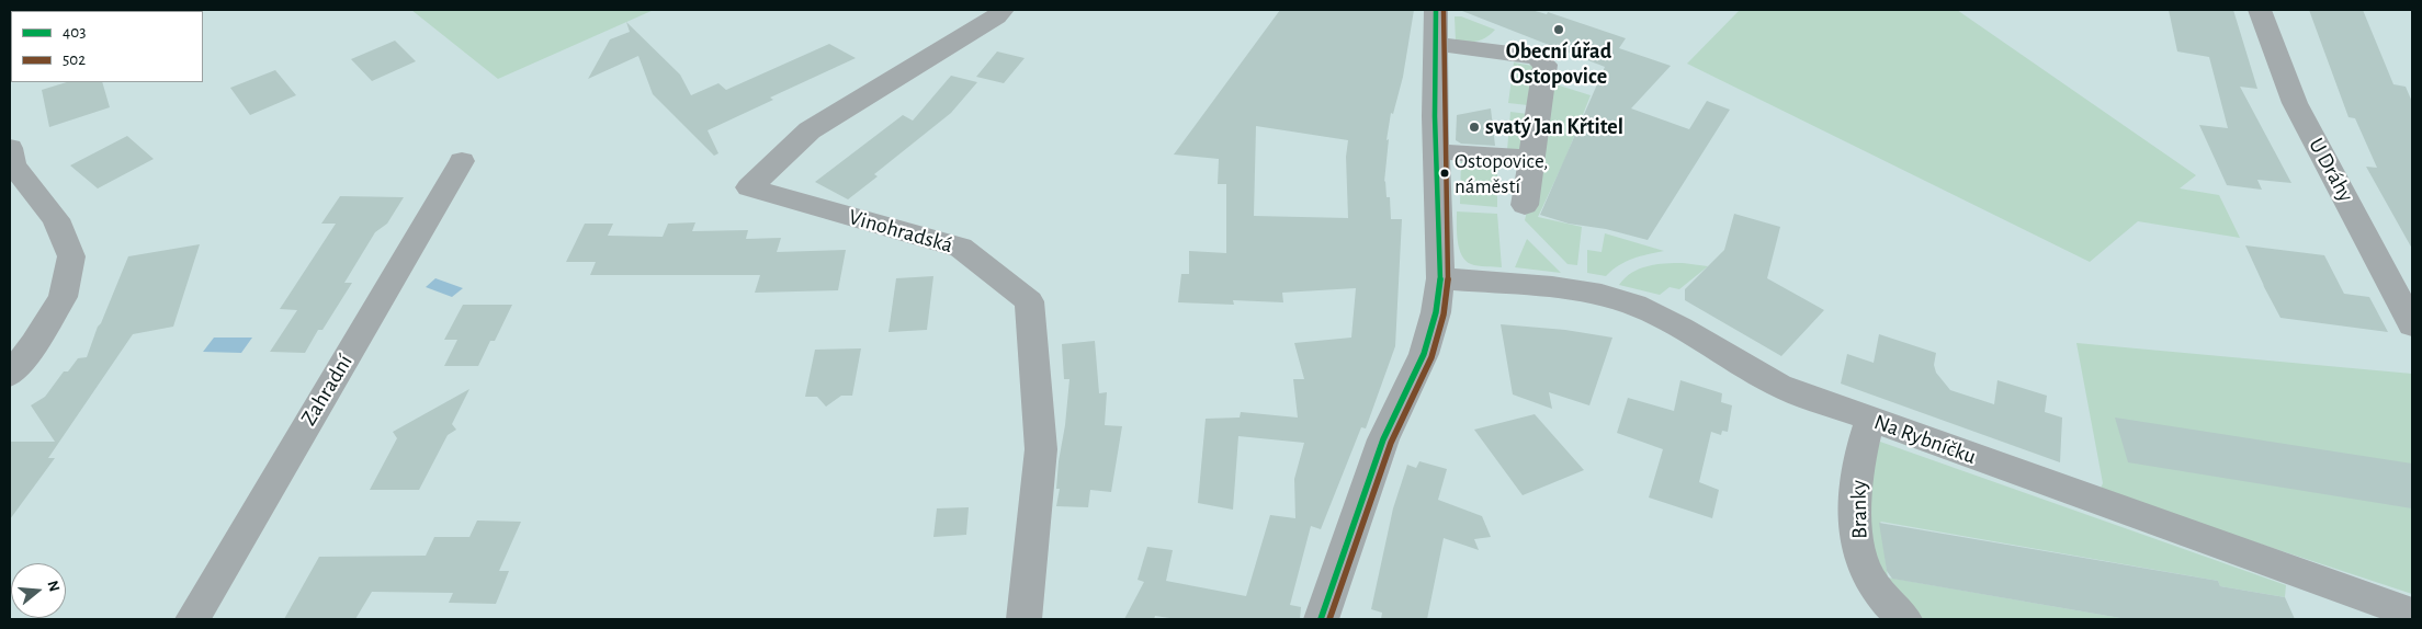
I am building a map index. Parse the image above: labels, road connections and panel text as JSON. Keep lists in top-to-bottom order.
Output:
{
  "streets": {
    "street": [
      "U Dráhy",
      "Vinohradská",
      "Zahradní",
      "Na Rybníčku",
      "Branky"
    ]
  },
  "crossings": [
    ["Na Rybníčku", "Branky"]
  ],
  "places": ["Obecní úřad Ostopovice", "svatý Jan Křtitel", "Ostopovice, náměstí"],
  "lines": ["transit line 403", "transit line 502"],
  "legend": ["403", "502"],
  "north": "right"
}
